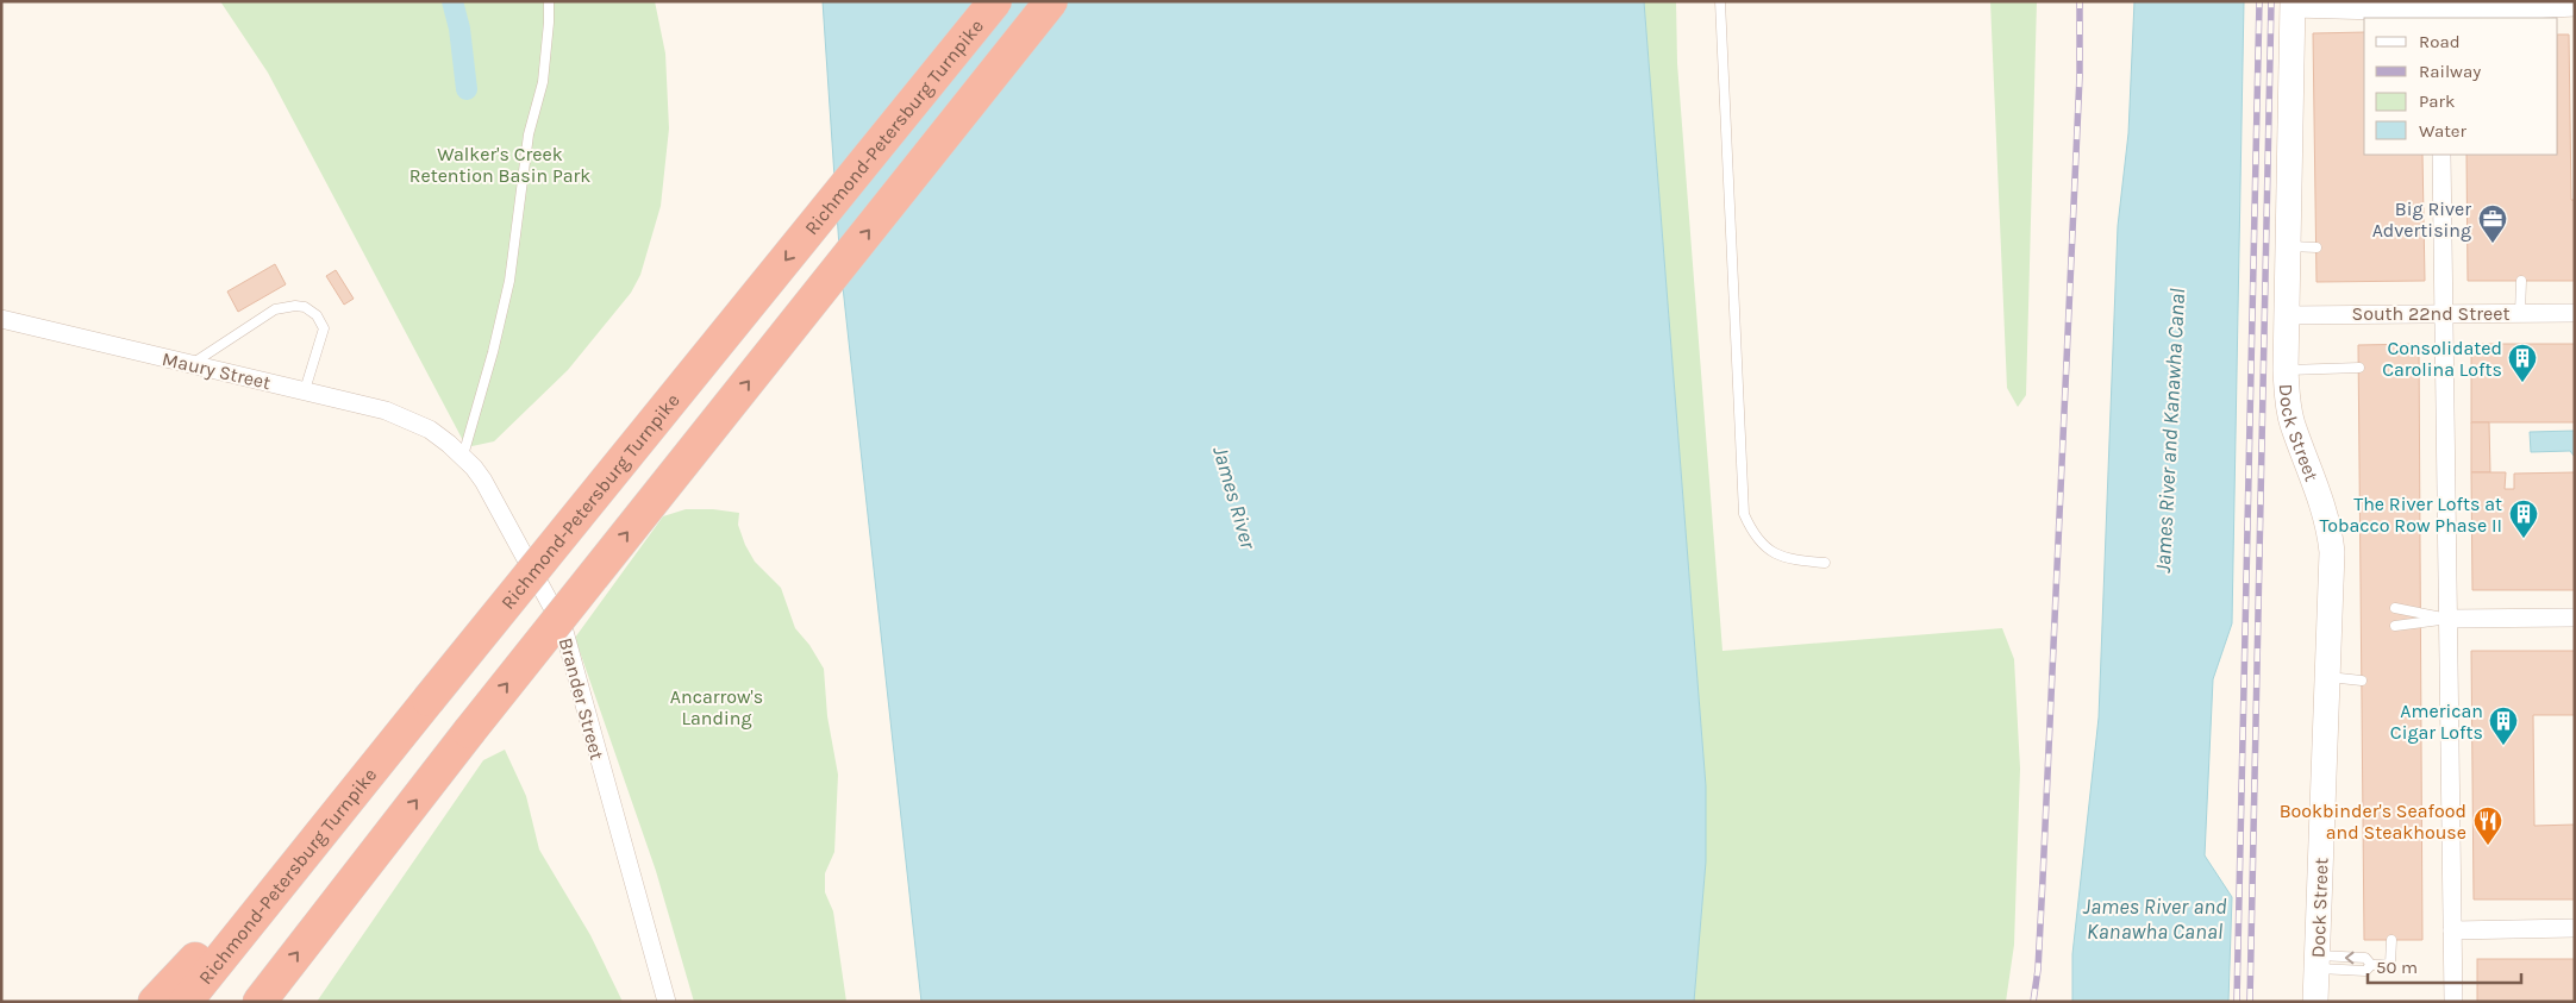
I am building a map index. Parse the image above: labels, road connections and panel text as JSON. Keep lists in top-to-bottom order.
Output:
{
  "streets": {
    "highway": ["Richmond-Petersburg Turnpike"],
    "main road": ["Dock Street"],
    "street": ["South 22nd Street", "Maury Street", "Brander Street"]
  },
  "crossings": [
    ["South 22nd Street", "Dock Street"],
    ["Maury Street", "Brander Street"]
  ],
  "water": ["James River and Kanawha Canal", "James River"],
  "parks": ["Walker's Creek Retention Basin Park", "Ancarrow's Landing"],
  "places": {
    "office": ["Big River Advertising"],
    "building": ["Consolidated Carolina Lofts", "The River Lofts at Tobacco Row Phase II", "American Cigar Lofts"],
    "restaurant": ["Bookbinder's Seafood and Steakhouse"]
  },
  "legend": [
    "Road",
    "Railway",
    "Park",
    "Water"
  ],
  "scale_bar": "50 m"
}
